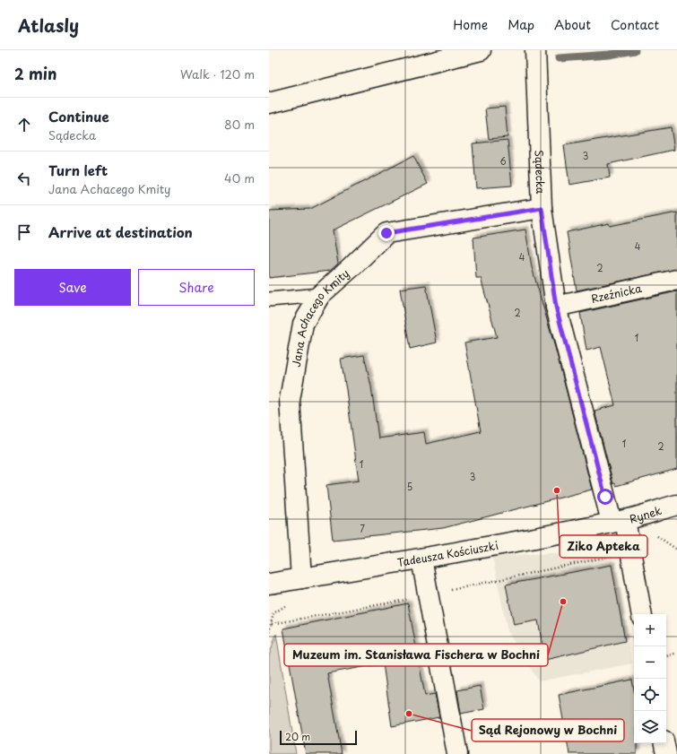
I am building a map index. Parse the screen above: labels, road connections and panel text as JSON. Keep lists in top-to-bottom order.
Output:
{
  "streets": {
    "street": [
      "Sądecka",
      "Rzeźnicka",
      "Jana Achacego Kmity",
      "Rynek",
      "Tadeusza Kościuszki"
    ]
  },
  "crossings": [
    ["Sądecka", "Rzeźnicka"],
    ["Sądecka", "Jana Achacego Kmity"],
    ["Sądecka", "Rynek"],
    ["Sądecka", "Tadeusza Kościuszki"],
    ["Jana Achacego Kmity", "Tadeusza Kościuszki"],
    ["Rynek", "Tadeusza Kościuszki"]
  ],
  "places": ["Ziko Apteka", "Muzeum im. Stanisława Fischera w Bochni", "Sąd Rejonowy w Bochni"],
  "house_numbers": [
    "3",
    "6",
    "4",
    "4",
    "2",
    "2",
    "1",
    "1",
    "2",
    "1",
    "3",
    "5",
    "7"
  ],
  "scale_bar": "20 m",
  "page": {
    "header": "Atlasly",
    "nav": [
      "Home",
      "Map",
      "About",
      "Contact"
    ],
    "heading": ["2 min", "Walk · 120 m"],
    "list": [
      ["Continue", "Sądecka", "80 m"],
      ["Turn left", "Jana Achacego Kmity", "40 m"],
      "Arrive at destination"
    ],
    "buttons": ["Save", "Share"],
    "map_buttons": ["+", "−"],
    "scale": "20 m"
  }
}
